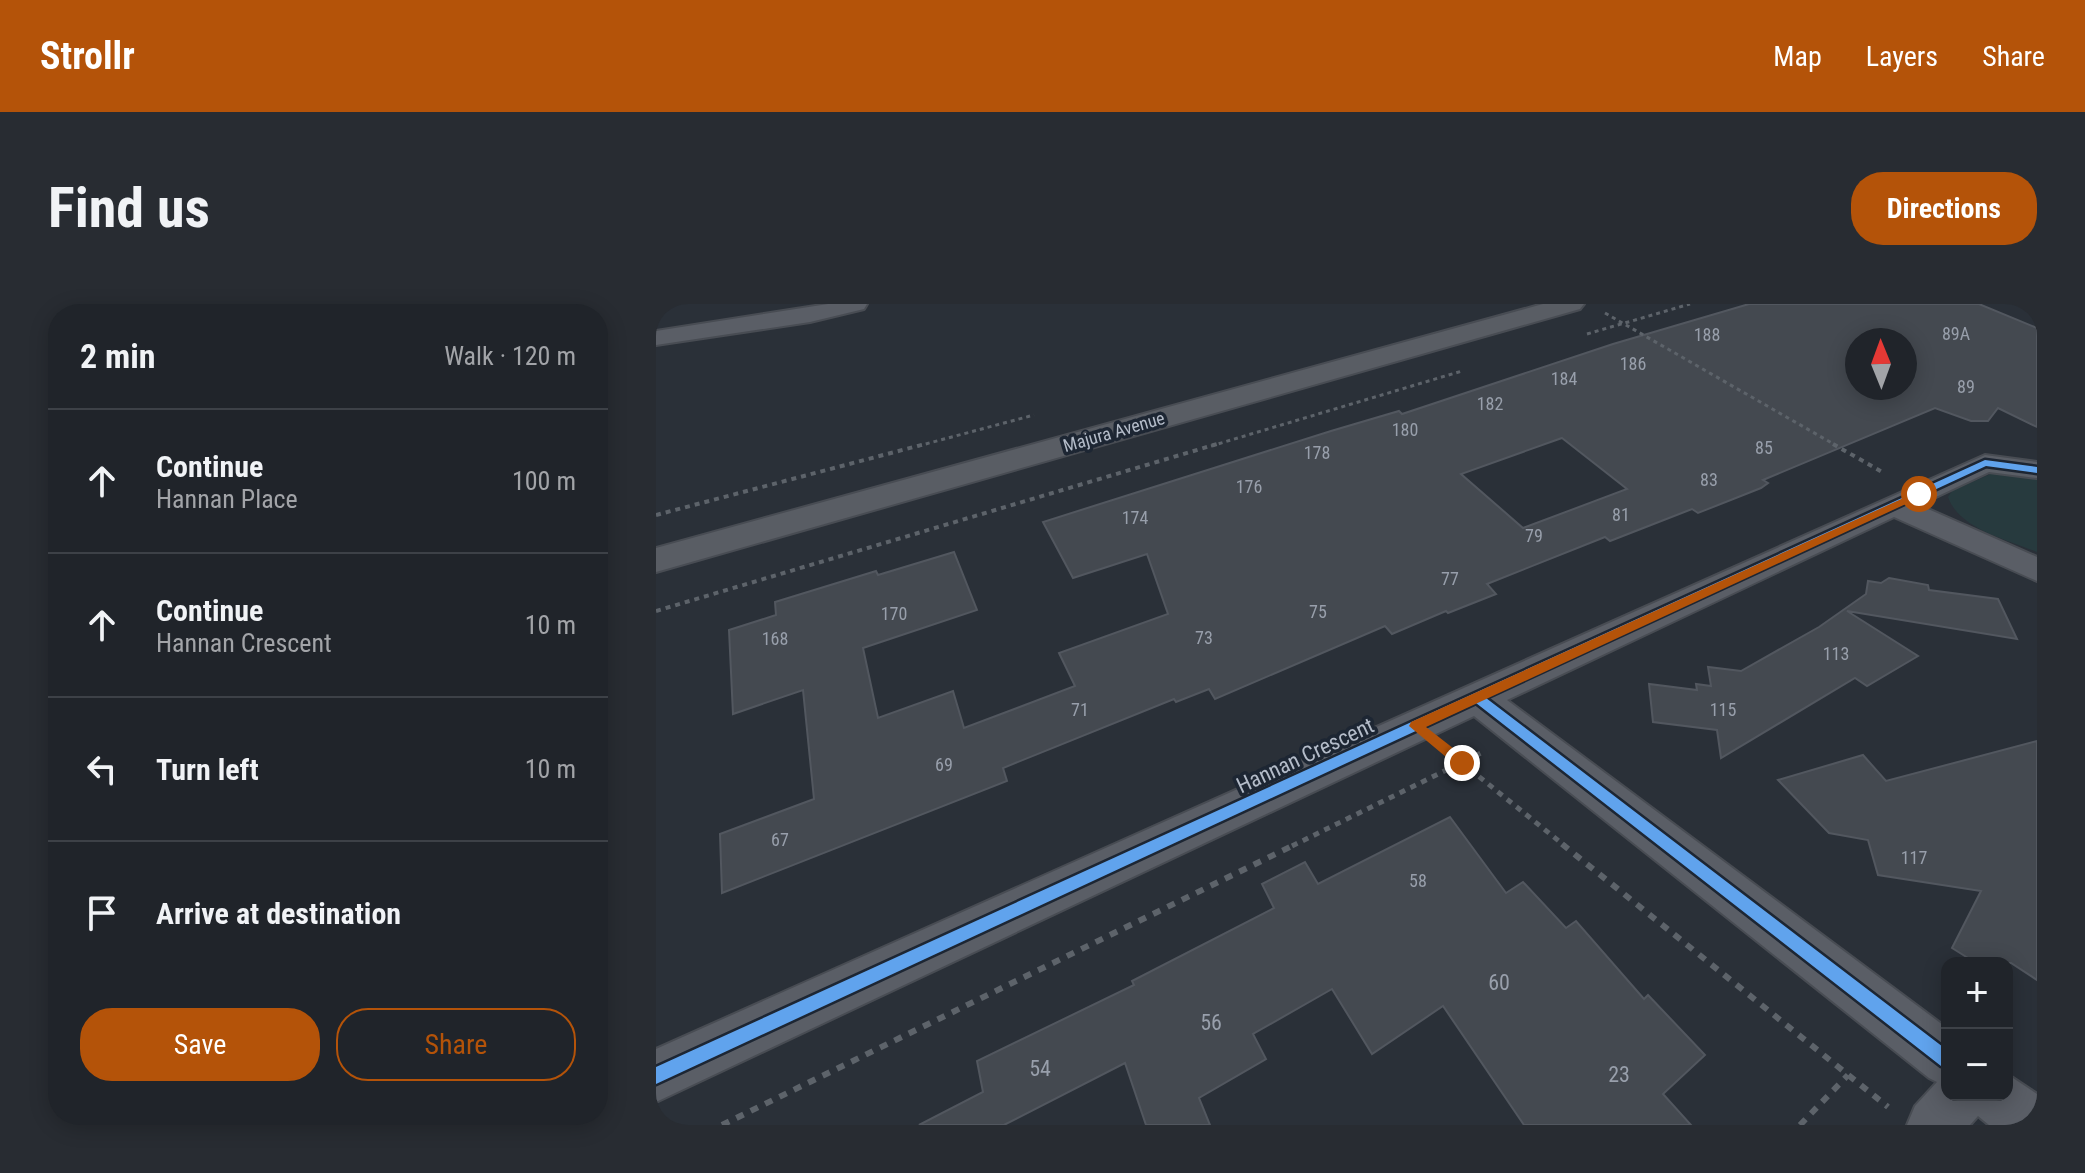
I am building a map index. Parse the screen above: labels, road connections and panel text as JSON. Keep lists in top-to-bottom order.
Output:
{
  "streets": {
    "main road": ["Majura Avenue"],
    "street": ["Hannan Crescent"]
  },
  "house_numbers": [
    "89A",
    "188",
    "186",
    "184",
    "89",
    "182",
    "180",
    "85",
    "178",
    "83",
    "176",
    "81",
    "174",
    "79",
    "77",
    "75",
    "170",
    "73",
    "168",
    "113",
    "71",
    "115",
    "69",
    "67",
    "117",
    "58",
    "60",
    "56",
    "54",
    "23"
  ],
  "north": "top",
  "page": {
    "header": "Strollr",
    "nav": ["Map", "Layers", "Share"],
    "buttons": [
      "Directions",
      ["Save", "Share"]
    ],
    "title": "Find us",
    "heading": ["2 min", "Walk · 120 m"],
    "list": [
      ["Continue", "Hannan Place", "100 m"],
      ["Continue", "Hannan Crescent", "10 m"],
      ["Turn left", "10 m"],
      "Arrive at destination"
    ],
    "map_buttons": ["+", "−"]
  }
}
